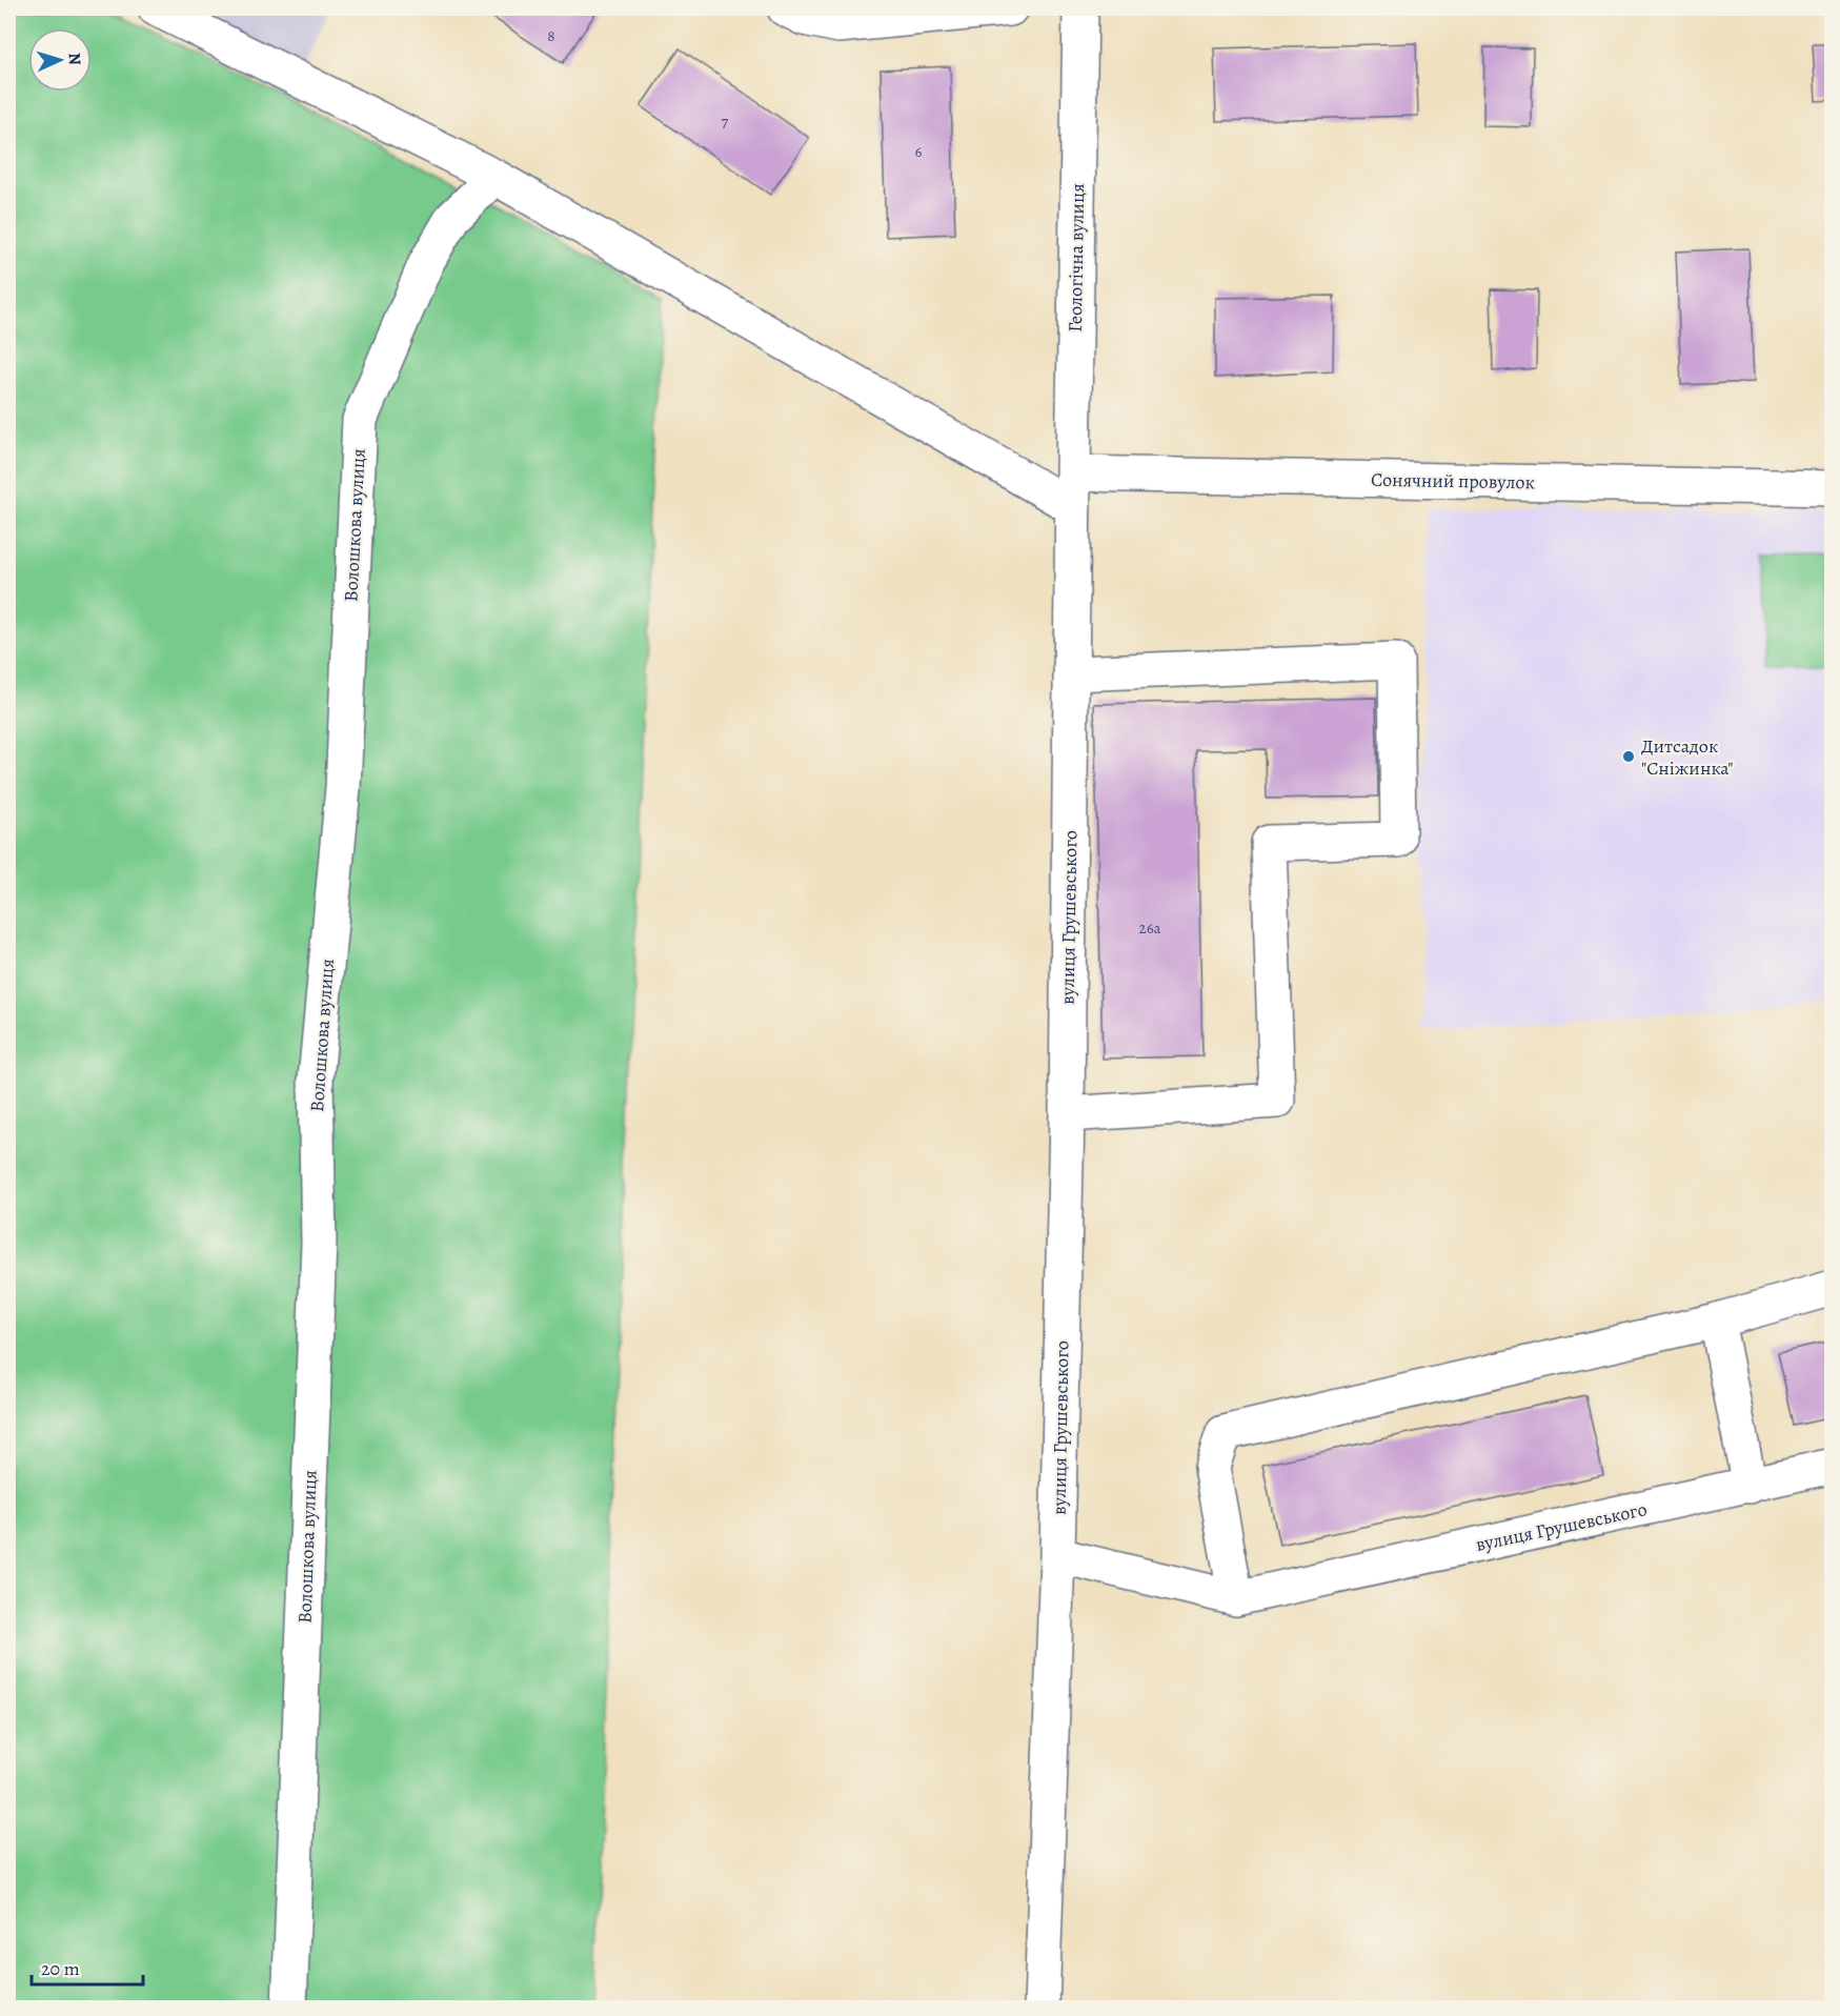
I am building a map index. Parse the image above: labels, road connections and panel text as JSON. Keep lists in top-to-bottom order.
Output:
{
  "streets": {
    "street": [
      "Геологічна вулиця",
      "Сонячний провулок",
      "Волошкова вулиця",
      "вулиця Грушевського"
    ]
  },
  "crossings": [
    ["Геологічна вулиця", "Сонячний провулок"],
    ["Геологічна вулиця", "вулиця Грушевського"],
    ["Сонячний провулок", "вулиця Грушевського"]
  ],
  "places": ["Дитсадок \"Сніжинка\""],
  "house_numbers": [
    "8",
    "7",
    "6",
    "26а"
  ],
  "scale_bar": "20 m",
  "north": "right"
}
